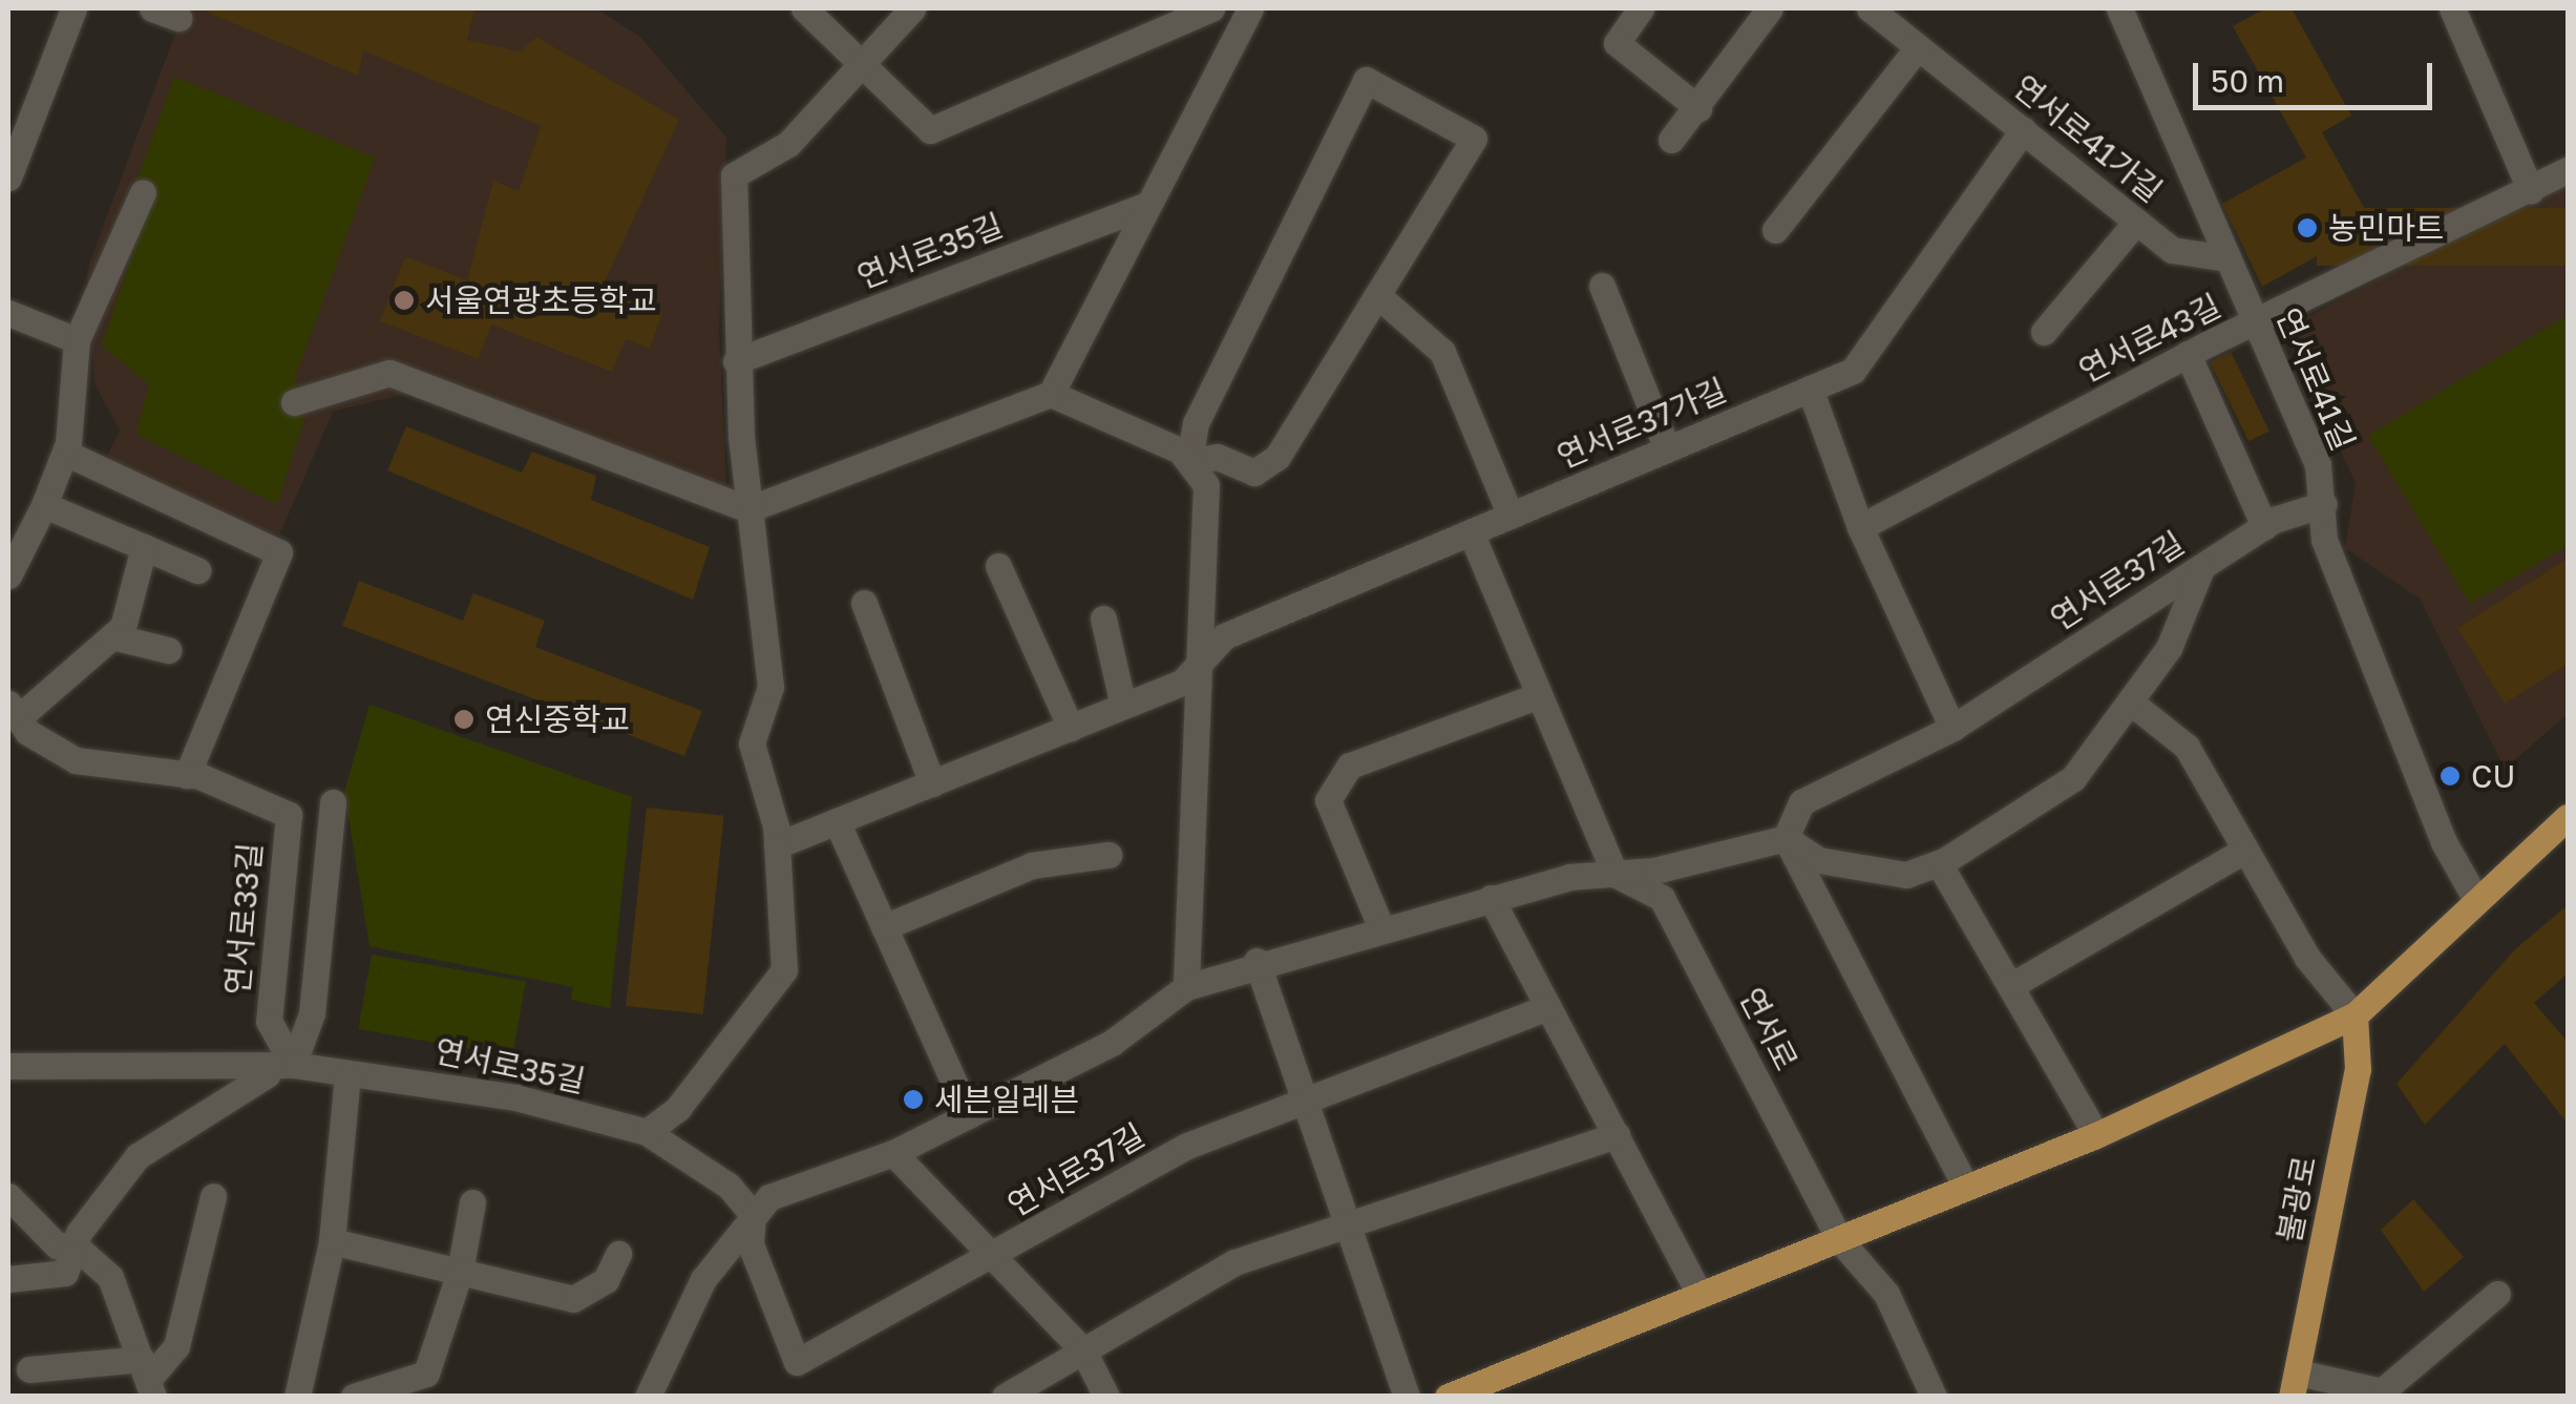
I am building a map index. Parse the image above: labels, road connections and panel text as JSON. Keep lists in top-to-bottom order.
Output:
{
  "streets": {
    "main road": ["불광로"],
    "street": [
      "연서로41가길",
      "연서로35길",
      "연서로43길",
      "연서로41길",
      "연서로37가길",
      "연서로37길",
      "연서로33길",
      "연서로"
    ]
  },
  "crossings": [
    ["연서로41가길", "연서로41길"],
    ["연서로41가길", "연서로37가길"],
    ["연서로35길", "연서로37길"],
    ["연서로43길", "연서로41길"],
    ["연서로41길", "연서로37길"]
  ],
  "places": [
    "농민마트",
    "서울연광초등학교",
    "연신중학교",
    "CU",
    "세븐일레븐"
  ],
  "scale_bar": "50 m"
}
